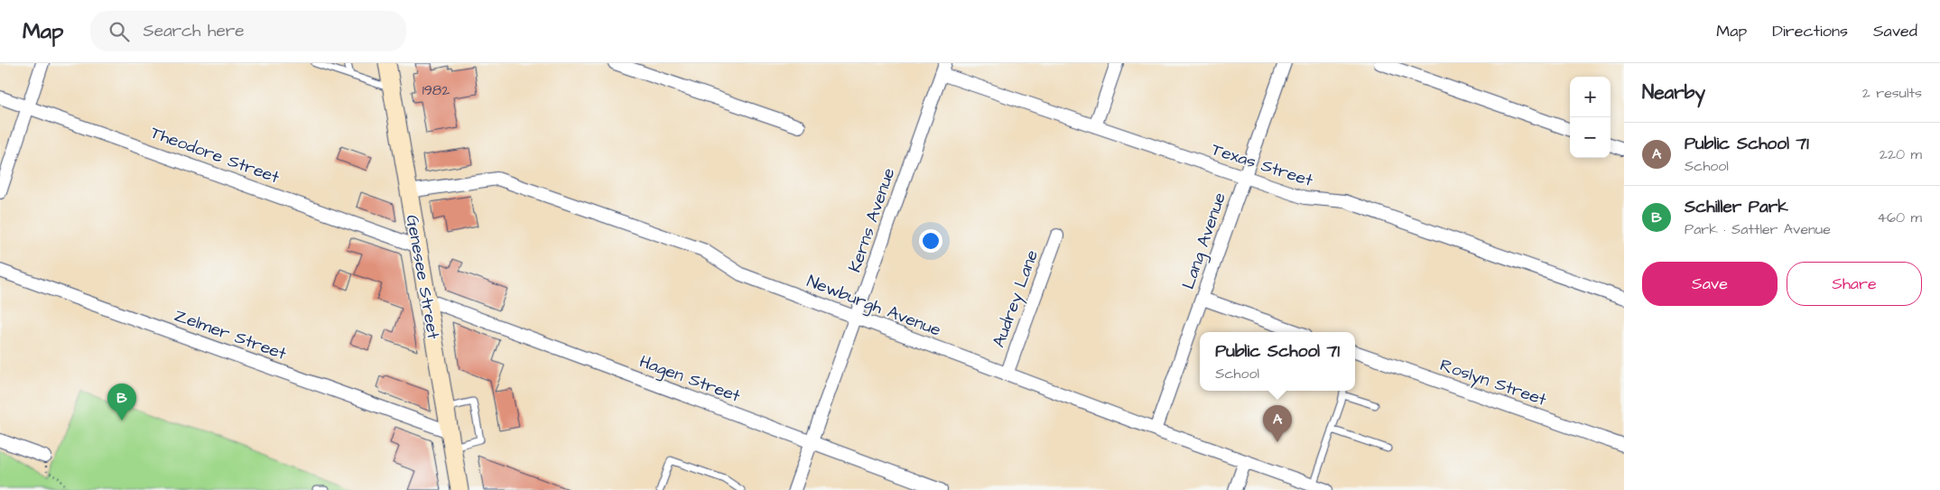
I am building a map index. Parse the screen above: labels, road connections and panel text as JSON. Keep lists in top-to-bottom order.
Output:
{
  "streets": {
    "main road": ["Genesee Street"],
    "street": [
      "Theodore Street",
      "Texas Street",
      "Kerns Avenue",
      "Lang Avenue",
      "Audrey Lane",
      "Newburgh Avenue",
      "Zelmer Street",
      "Hagen Street",
      "Roslyn Street"
    ]
  },
  "crossings": [
    ["Theodore Street", "Genesee Street"],
    ["Texas Street", "Kerns Avenue"],
    ["Texas Street", "Lang Avenue"],
    ["Kerns Avenue", "Newburgh Avenue"],
    ["Kerns Avenue", "Hagen Street"],
    ["Lang Avenue", "Newburgh Avenue"],
    ["Genesee Street", "Newburgh Avenue"],
    ["Genesee Street", "Zelmer Street"],
    ["Genesee Street", "Hagen Street"],
    ["Audrey Lane", "Newburgh Avenue"]
  ],
  "house_numbers": ["1982"],
  "page": {
    "header": "Map",
    "search": "Search here",
    "nav": ["Map", "Directions", "Saved"],
    "heading": ["Nearby", "2 results"],
    "map_buttons": ["+", "−"],
    "list": [
      {
        "mark": "A",
        "name": "Public School 71",
        "note": "School",
        "value": "220 m"
      },
      {
        "mark": "B",
        "name": "Schiller Park",
        "note": "Park · Sattler Avenue",
        "value": "460 m"
      }
    ],
    "buttons": ["Save", "Share"],
    "popup": ["Public School 71", "School"],
    "pins": ["B", "A"]
  }
}
